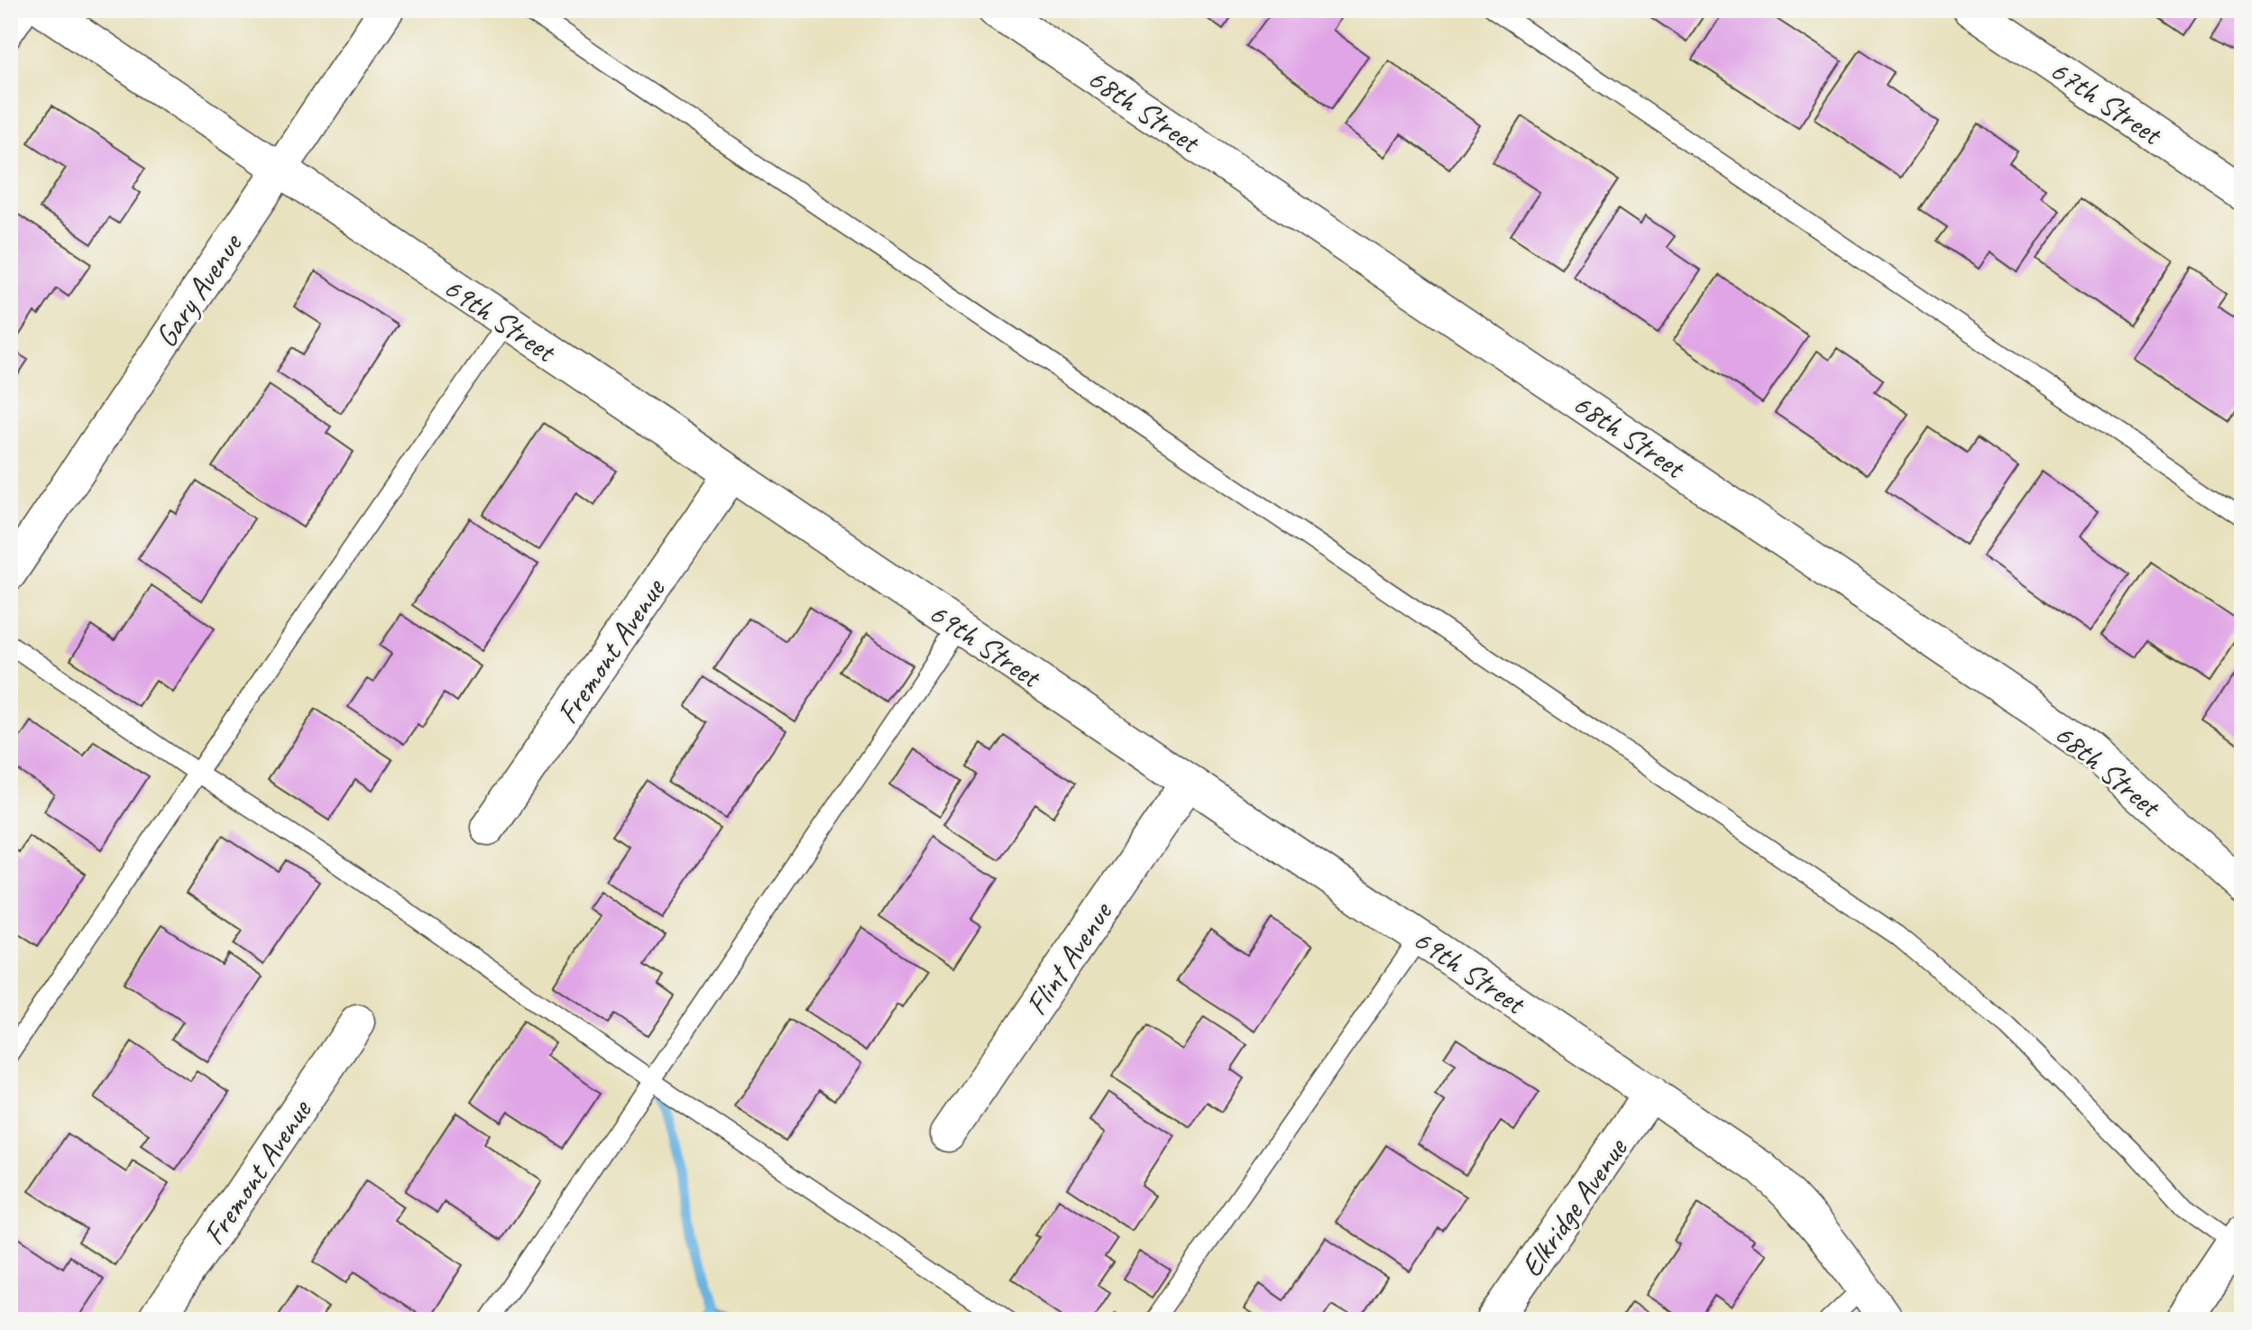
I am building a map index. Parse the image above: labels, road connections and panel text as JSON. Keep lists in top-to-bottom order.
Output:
{
  "streets": {
    "street": [
      "67th Street",
      "68th Street",
      "Gary Avenue",
      "69th Street",
      "Fremont Avenue",
      "Flint Avenue",
      "Elkridge Avenue"
    ]
  },
  "crossings": [
    ["Gary Avenue", "69th Street"],
    ["69th Street", "Fremont Avenue"],
    ["69th Street", "Flint Avenue"],
    ["69th Street", "Elkridge Avenue"]
  ]
}
